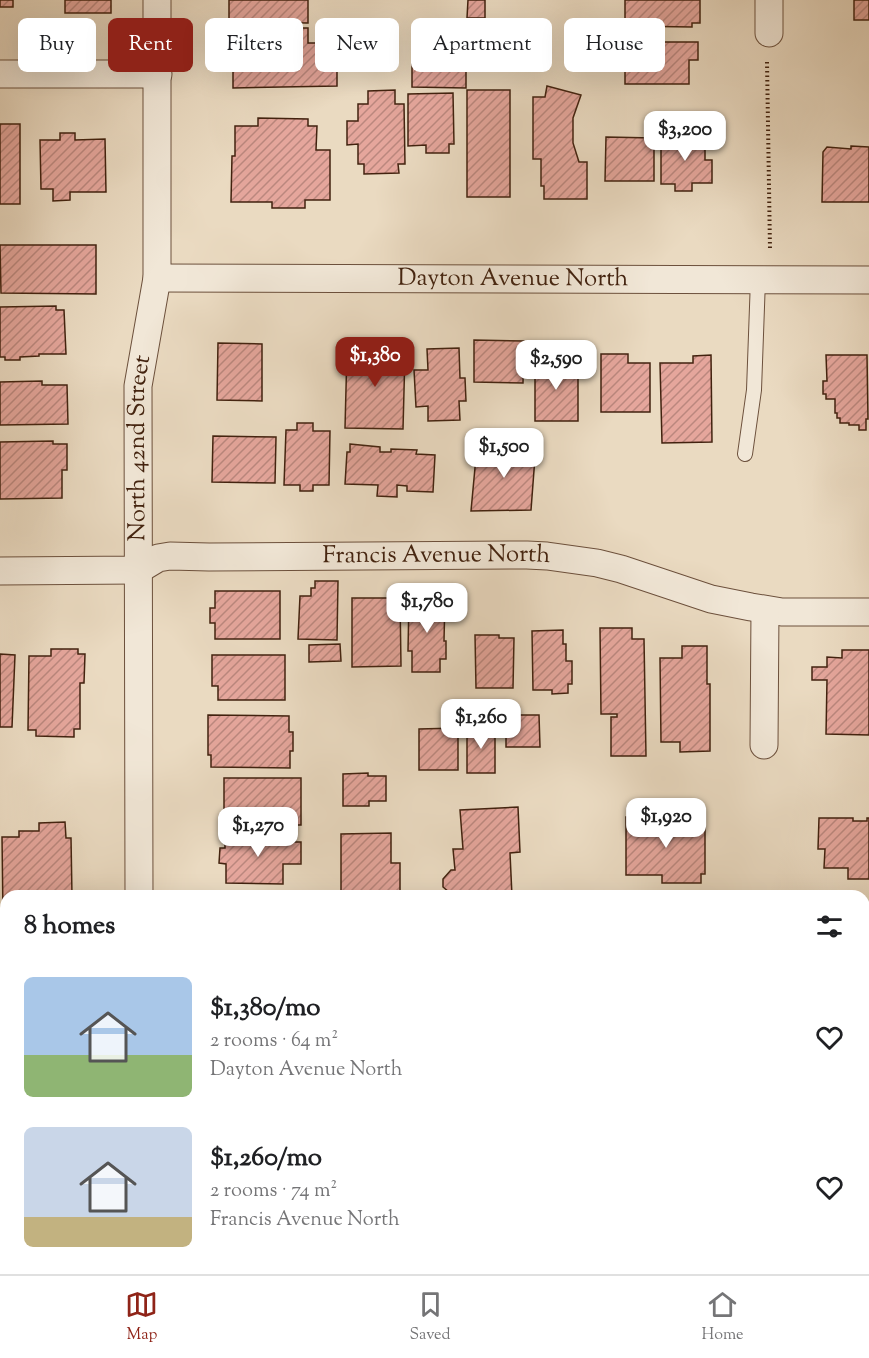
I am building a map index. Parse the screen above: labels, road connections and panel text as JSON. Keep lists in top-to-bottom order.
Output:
{
  "streets": {
    "street": ["Dayton Avenue North", "North 42nd Street", "Francis Avenue North"]
  },
  "crossings": [
    ["Dayton Avenue North", "North 42nd Street"],
    ["North 42nd Street", "Francis Avenue North"]
  ],
  "page": {
    "chip": [
      "Buy",
      "Rent",
      "Filters",
      "New",
      "Apartment",
      "House"
    ],
    "price": [
      "$3,200",
      "$1,380",
      "$2,590",
      "$1,500",
      "$1,780",
      "$1,260",
      "$1,920",
      "$1,270"
    ],
    "heading": "8 homes",
    "list": [
      {
        "name": "$1,380/mo",
        "note": "2 rooms · 64 m² · Dayton Avenue North"
      },
      {
        "name": "$1,260/mo",
        "note": "2 rooms · 74 m² · Francis Avenue North"
      }
    ],
    "tabs": ["Map", "Saved", "Home"]
  }
}
